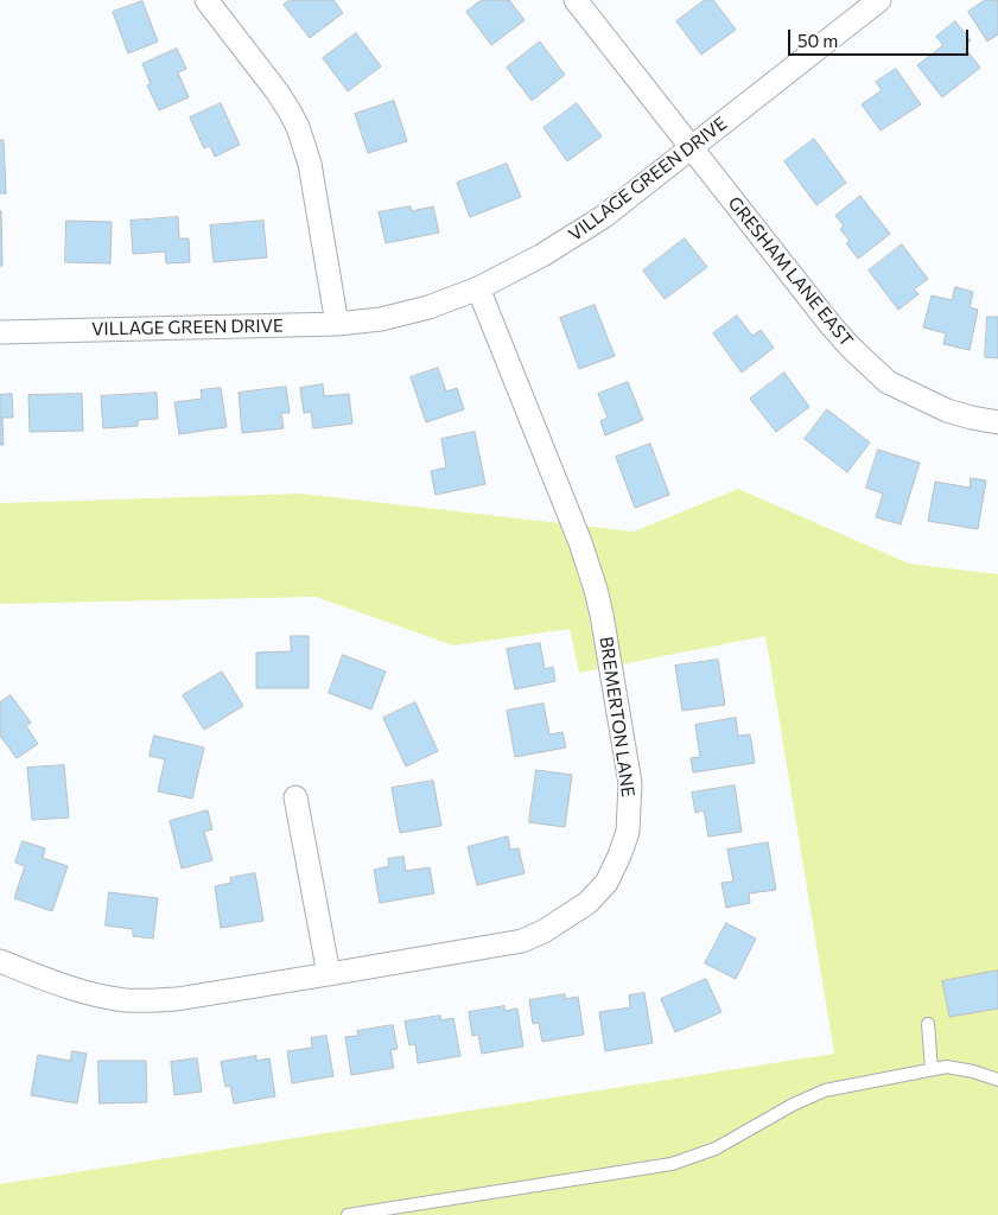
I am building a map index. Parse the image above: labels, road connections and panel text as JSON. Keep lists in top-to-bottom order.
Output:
{
  "streets": {
    "street": ["VILLAGE GREEN DRIVE", "GRESHAM LANE EAST", "BREMERTON LANE"]
  },
  "crossings": [
    ["VILLAGE GREEN DRIVE", "GRESHAM LANE EAST"],
    ["VILLAGE GREEN DRIVE", "BREMERTON LANE"]
  ],
  "scale_bar": "50 m"
}
